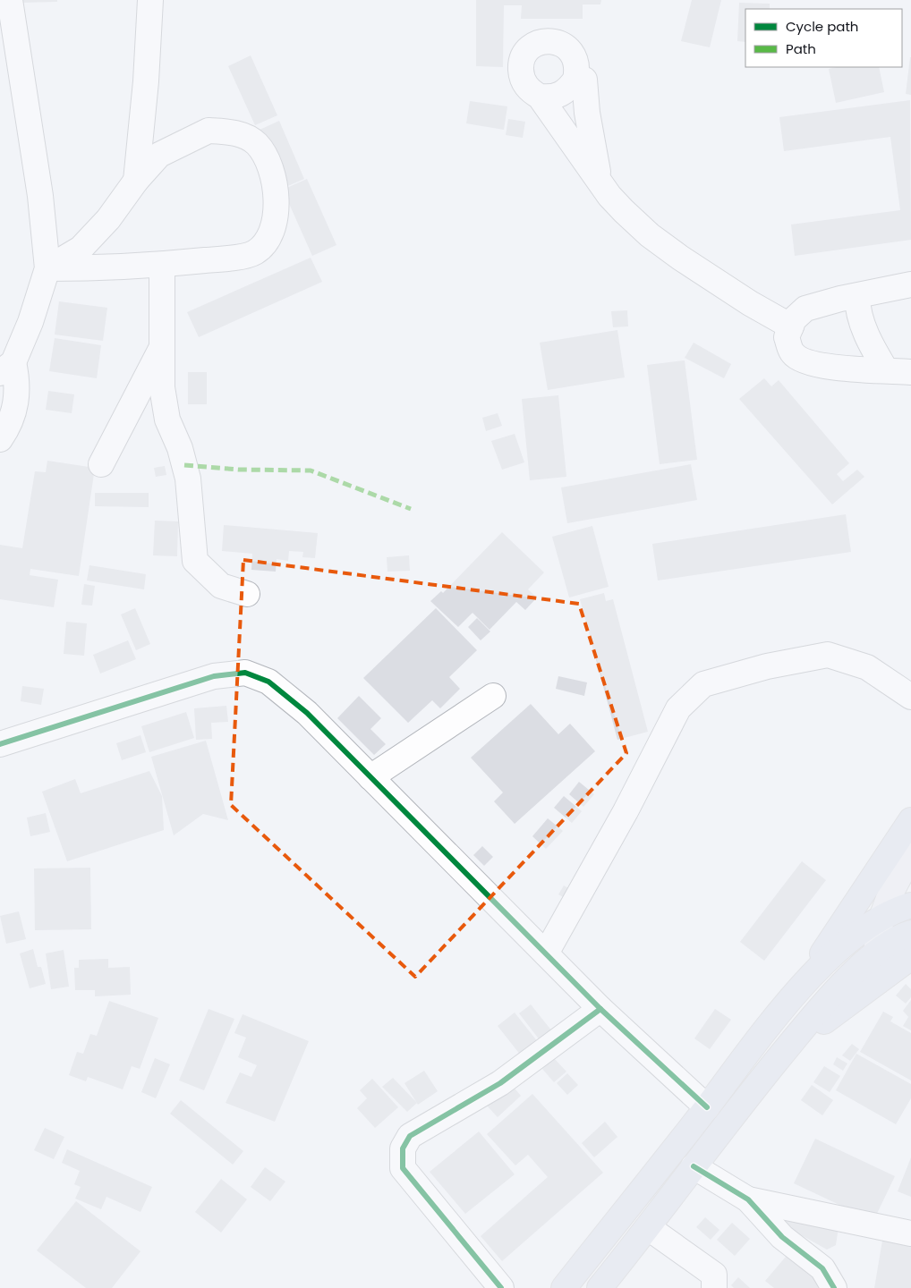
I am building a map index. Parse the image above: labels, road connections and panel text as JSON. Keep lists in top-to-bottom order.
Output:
{
  "legend": ["Cycle path", "Path"]
}
